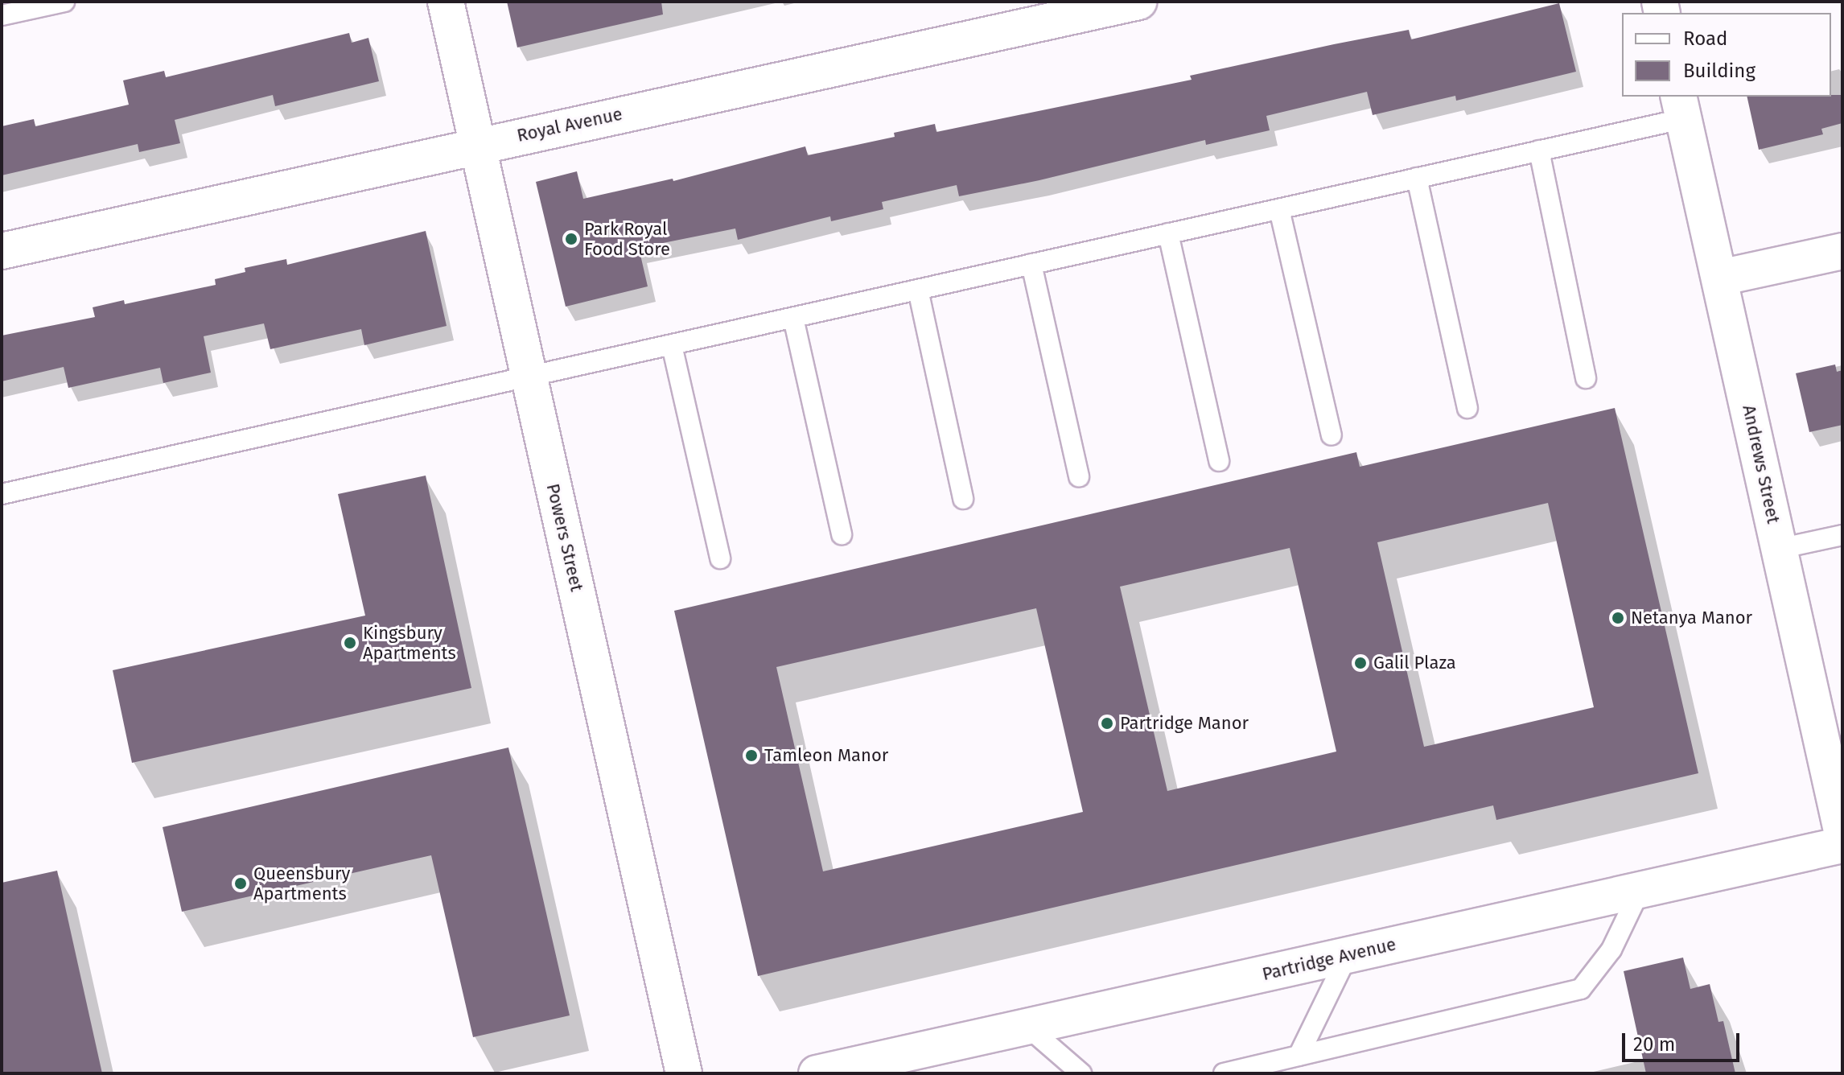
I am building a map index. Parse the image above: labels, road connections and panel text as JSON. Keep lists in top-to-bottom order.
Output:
{
  "streets": {
    "street": [
      "Royal Avenue",
      "Andrews Street",
      "Powers Street",
      "Partridge Avenue"
    ]
  },
  "crossings": [
    ["Royal Avenue", "Powers Street"]
  ],
  "places": [
    "Park Royal Food Store",
    "Netanya Manor",
    "Kingsbury Apartments",
    "Galil Plaza",
    "Partridge Manor",
    "Tamleon Manor",
    "Queensbury Apartments"
  ],
  "legend": ["Road", "Building"],
  "scale_bar": "20 m"
}
